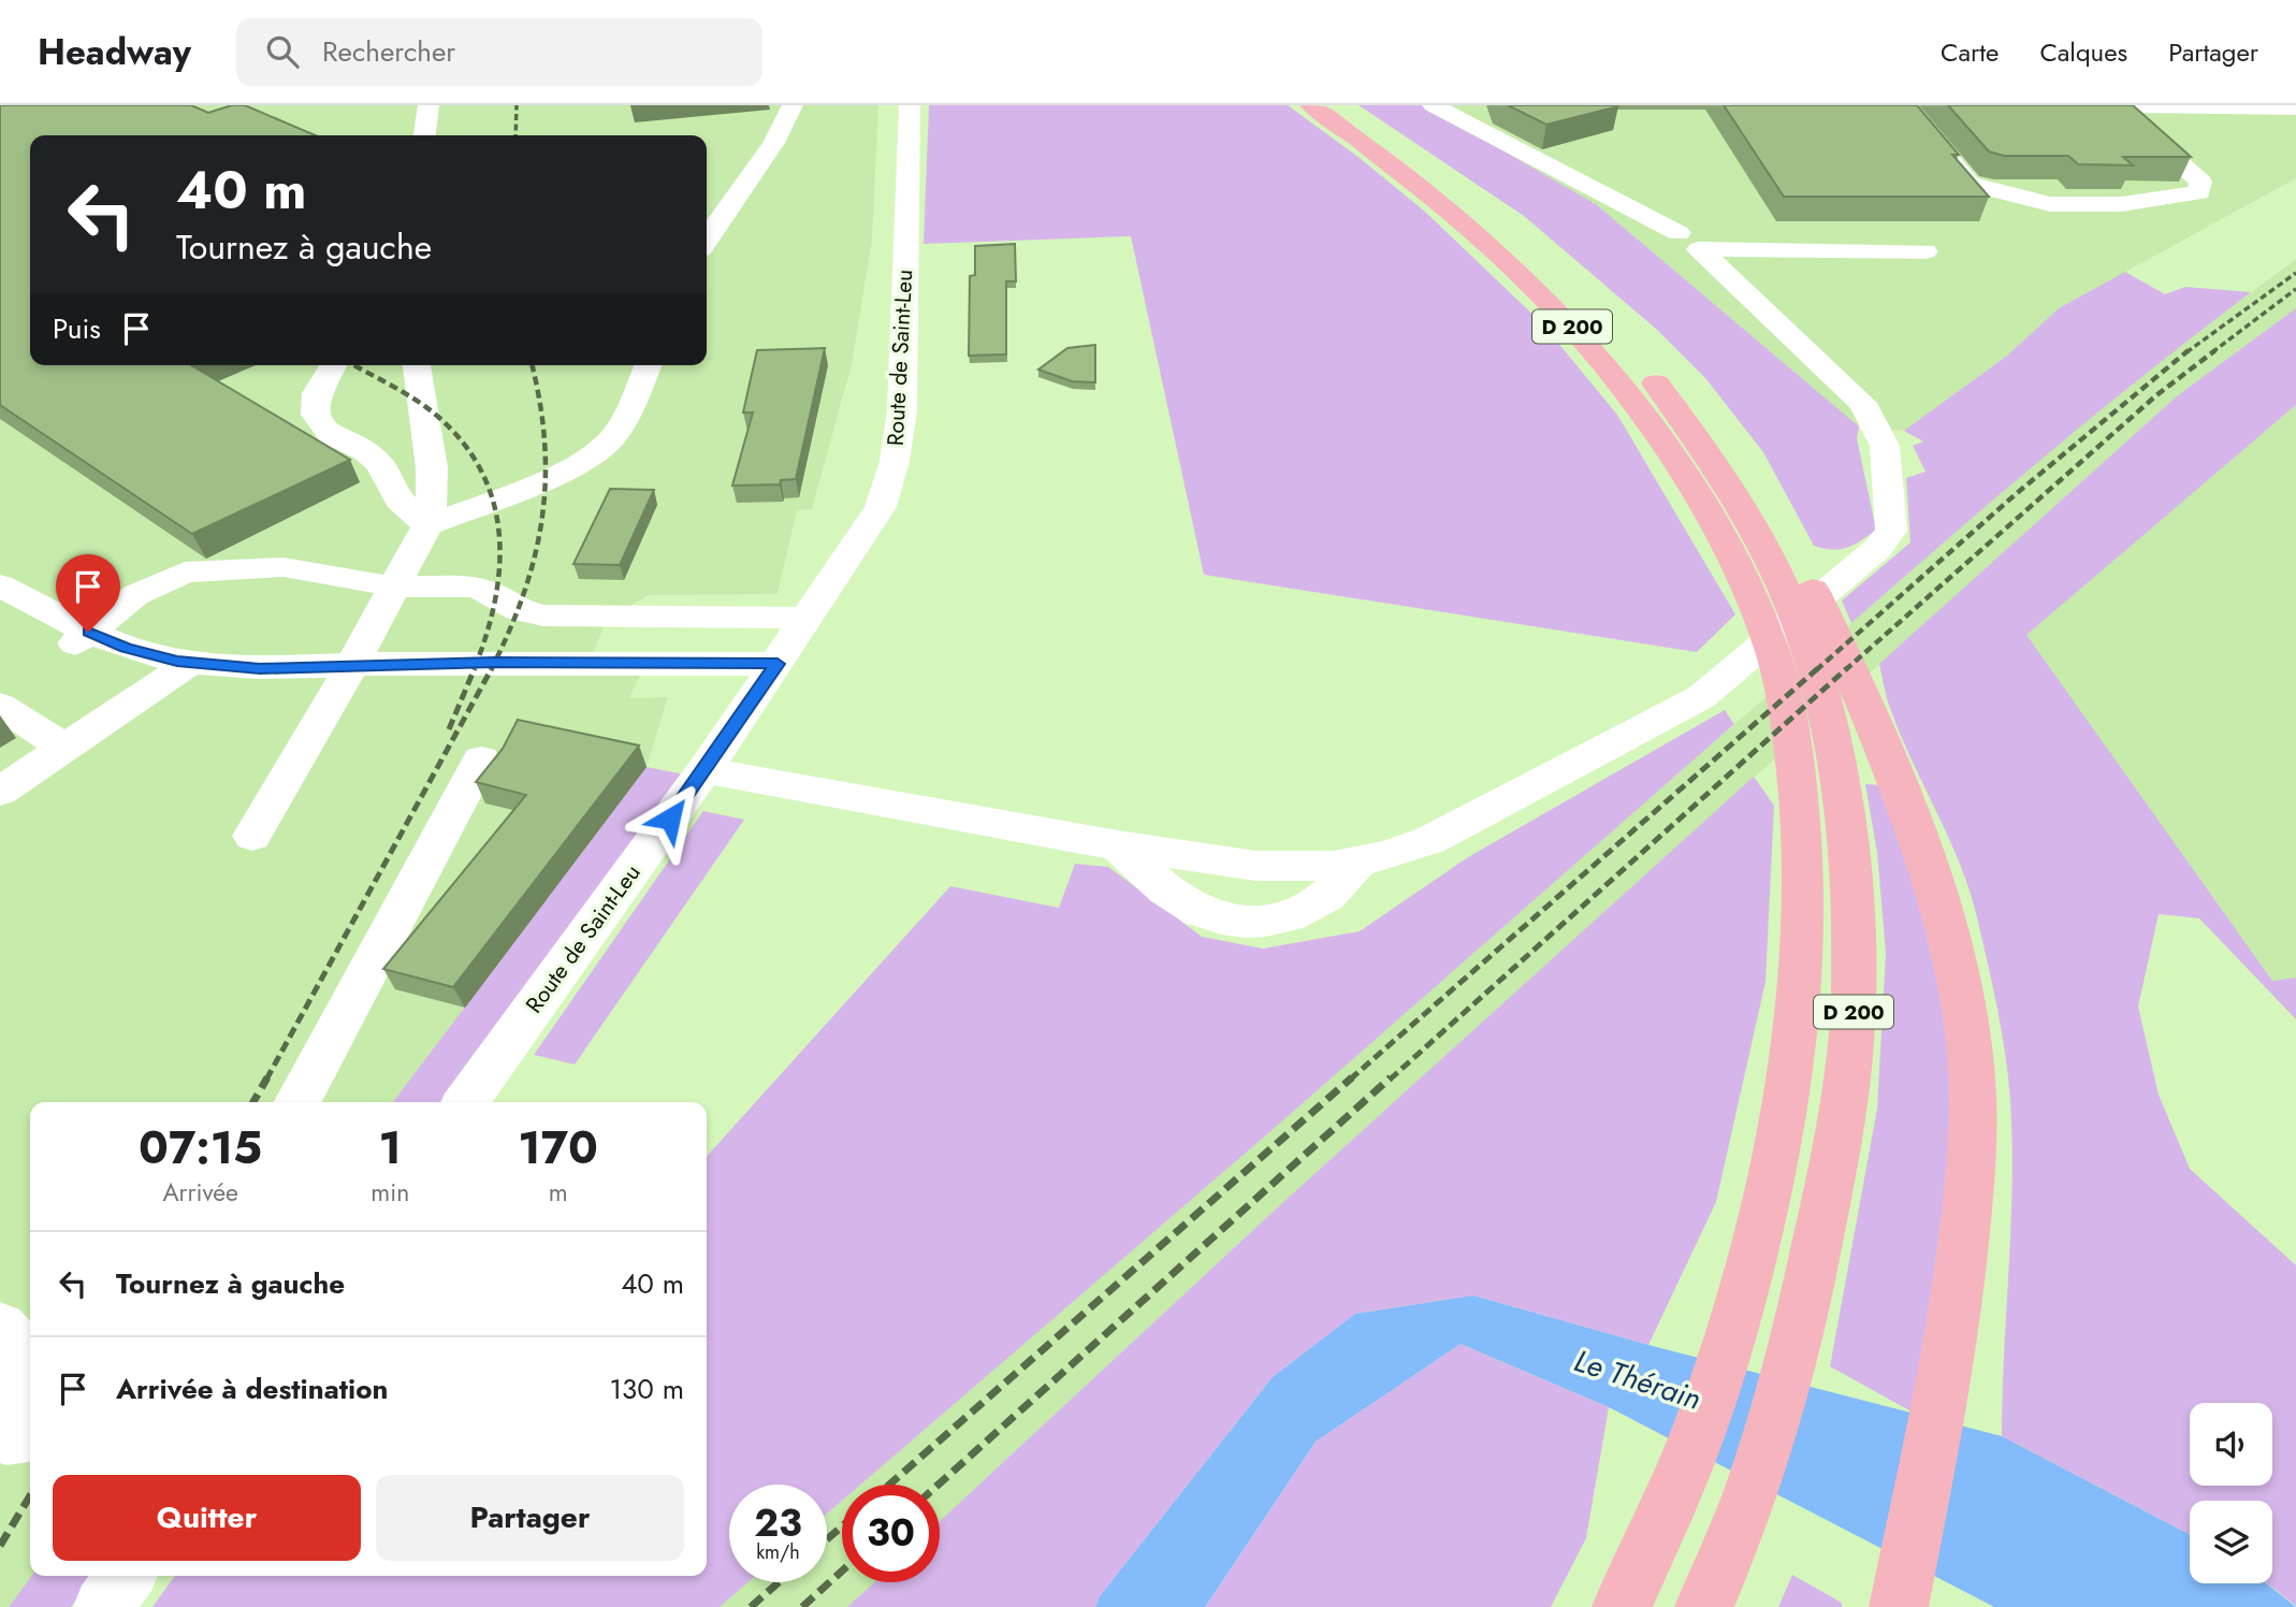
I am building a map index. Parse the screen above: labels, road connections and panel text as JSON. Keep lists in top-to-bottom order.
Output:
{
  "streets": {
    "main road": ["D 200"],
    "street": ["Route de Saint-Leu"]
  },
  "water": ["Le Thérain"],
  "page": {
    "header": "Headway",
    "search": "Rechercher",
    "nav": ["Carte", "Calques", "Partager"],
    "turn": ["40 m", "Tournez à gauche"],
    "then": "Puis",
    "eta": [
      "07:15",
      "Arrivée",
      "1",
      "min",
      "170",
      "m"
    ],
    "list": [
      {
        "name": "Tournez à gauche",
        "value": "40 m"
      },
      {
        "name": "Arrivée à destination",
        "value": "130 m"
      }
    ],
    "buttons": ["Quitter", "Partager"],
    "speed": "23 km/h",
    "limit": "30"
  }
}
